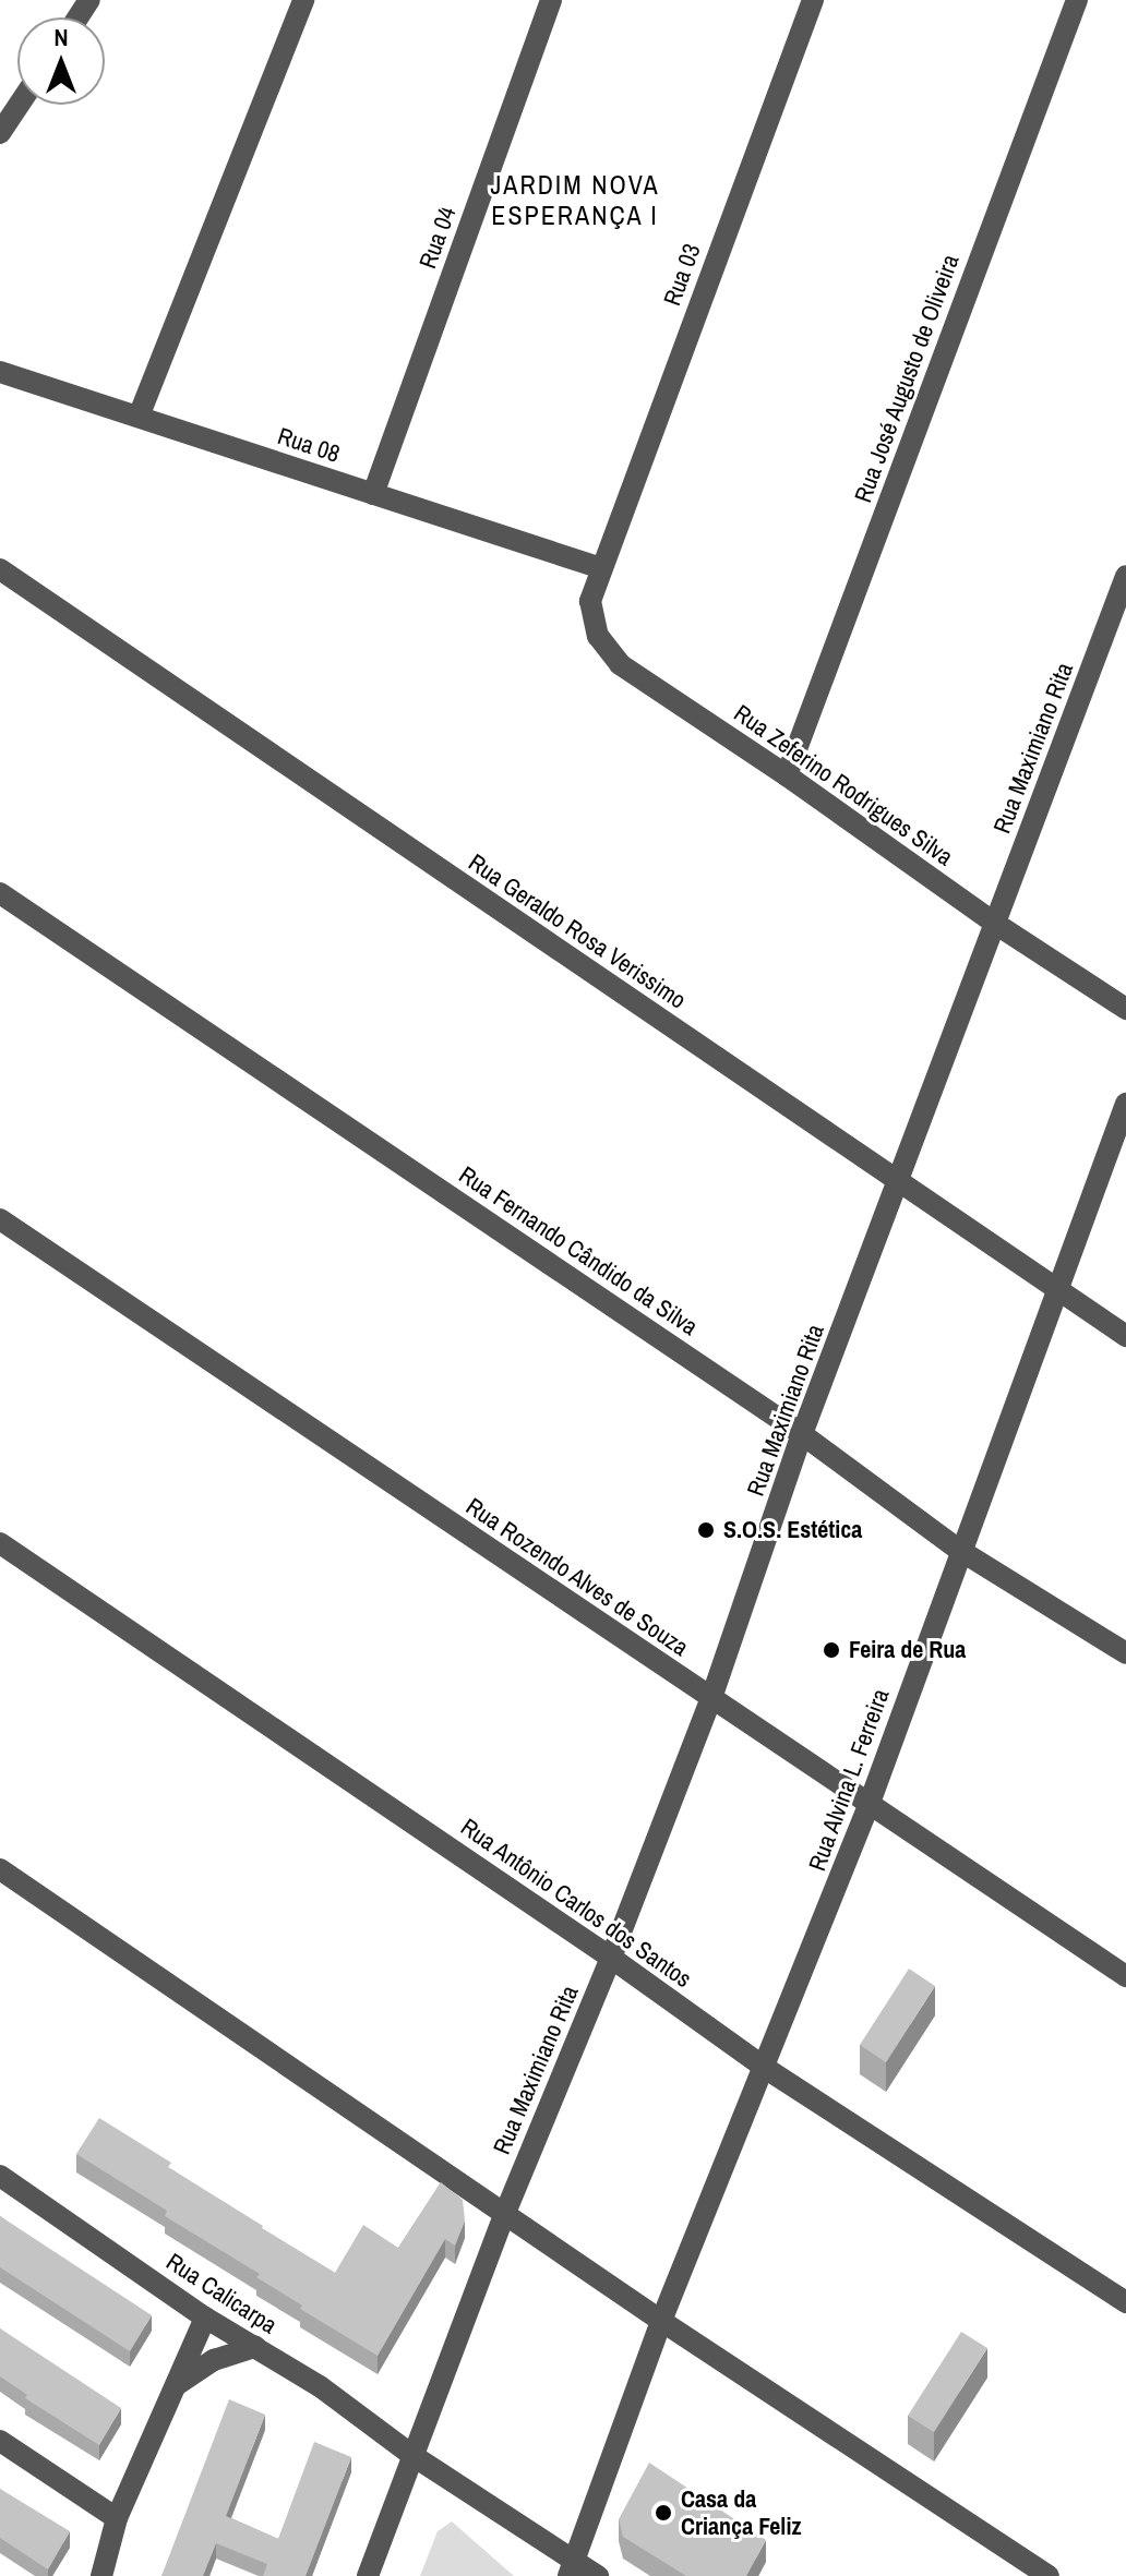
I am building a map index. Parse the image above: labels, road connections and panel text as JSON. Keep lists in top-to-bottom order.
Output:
{
  "streets": {
    "street": [
      "Rua 04",
      "Rua 03",
      "Rua José Augusto de Oliveira",
      "Rua 08",
      "Rua Maximiano Rita",
      "Rua Zeferino Rodrigues Silva",
      "Rua Geraldo Rosa Verissimo",
      "Rua Fernando Cândido da Silva",
      "Rua Rozendo Alves de Souza",
      "Rua Alvina L. Ferreira",
      "Rua Antônio Carlos dos Santos",
      "Rua Calicarpa"
    ]
  },
  "crossings": [
    ["Rua 04", "Rua 08"],
    ["Rua 03", "Rua 08"],
    ["Rua 03", "Rua Zeferino Rodrigues Silva"],
    ["Rua José Augusto de Oliveira", "Rua Zeferino Rodrigues Silva"],
    ["Rua 08", "Rua Zeferino Rodrigues Silva"],
    ["Rua Maximiano Rita", "Rua Zeferino Rodrigues Silva"],
    ["Rua Maximiano Rita", "Rua Geraldo Rosa Verissimo"],
    ["Rua Maximiano Rita", "Rua Fernando Cândido da Silva"],
    ["Rua Maximiano Rita", "Rua Rozendo Alves de Souza"],
    ["Rua Maximiano Rita", "Rua Antônio Carlos dos Santos"],
    ["Rua Maximiano Rita", "Rua Calicarpa"],
    ["Rua Geraldo Rosa Verissimo", "Rua Alvina L. Ferreira"],
    ["Rua Fernando Cândido da Silva", "Rua Alvina L. Ferreira"],
    ["Rua Rozendo Alves de Souza", "Rua Alvina L. Ferreira"],
    ["Rua Alvina L. Ferreira", "Rua Antônio Carlos dos Santos"]
  ],
  "districts": ["JARDIM NOVA ESPERANÇA I"],
  "places": ["S.O.S. Estética", "Feira de Rua", "Casa da Criança Feliz"],
  "north": "top"
}
